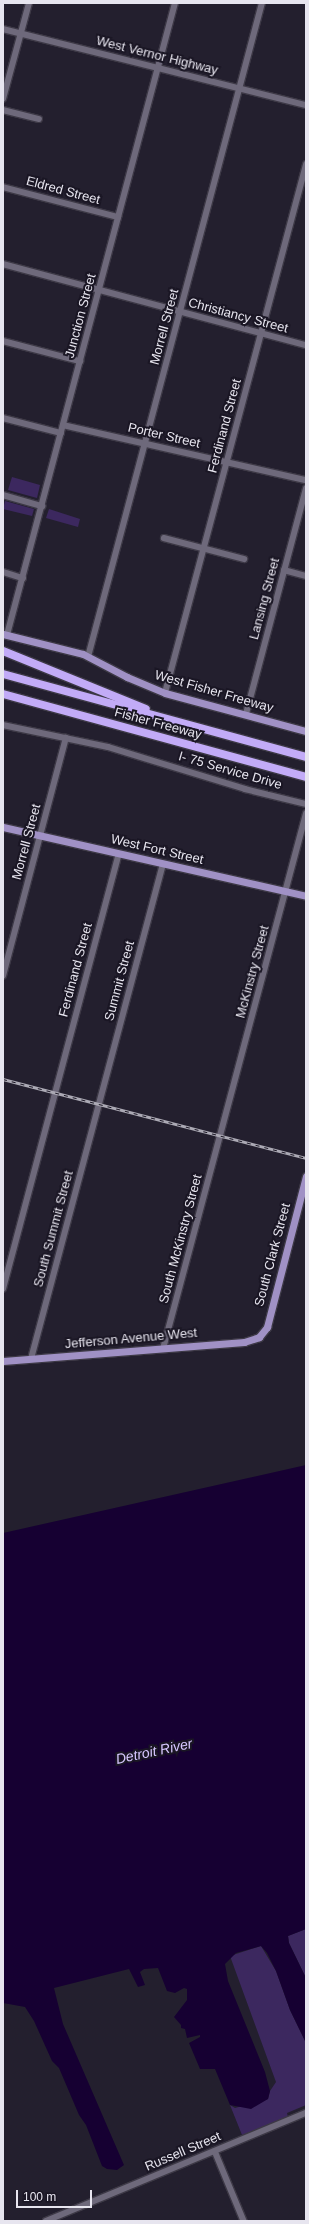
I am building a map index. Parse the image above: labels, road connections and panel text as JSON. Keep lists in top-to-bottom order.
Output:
{
  "streets": {
    "highway": ["Fisher Freeway"],
    "main road": [
      "West Fisher Freeway",
      "West Fort Street",
      "South Clark Street",
      "Jefferson Avenue West"
    ],
    "street": [
      "West Vernor Highway",
      "Eldred Street",
      "Junction Street",
      "Christiancy Street",
      "Morrell Street",
      "Ferdinand Street",
      "Porter Street",
      "Lansing Street",
      "I- 75 Service Drive",
      "McKinstry Street",
      "Summit Street",
      "South Summit Street",
      "South McKinstry Street",
      "Russell Street"
    ]
  },
  "crossings": [
    ["West Vernor Highway", "Junction Street"],
    ["West Vernor Highway", "Morrell Street"],
    ["Eldred Street", "Junction Street"],
    ["Junction Street", "Christiancy Street"],
    ["Junction Street", "Porter Street"],
    ["Junction Street", "West Fisher Freeway"],
    ["Christiancy Street", "Morrell Street"],
    ["Christiancy Street", "Ferdinand Street"],
    ["Morrell Street", "Porter Street"],
    ["Morrell Street", "West Fisher Freeway"],
    ["Morrell Street", "I- 75 Service Drive"],
    ["Morrell Street", "West Fort Street"],
    ["Ferdinand Street", "Porter Street"],
    ["Ferdinand Street", "West Fisher Freeway"],
    ["Ferdinand Street", "West Fort Street"],
    ["Lansing Street", "West Fisher Freeway"],
    ["West Fort Street", "McKinstry Street"],
    ["West Fort Street", "Summit Street"],
    ["McKinstry Street", "South McKinstry Street"],
    ["Summit Street", "South Summit Street"],
    ["South Summit Street", "Jefferson Avenue West"],
    ["South McKinstry Street", "Jefferson Avenue West"],
    ["South Clark Street", "Jefferson Avenue West"]
  ],
  "water": ["Detroit River"],
  "scale_bar": "100 m"
}
